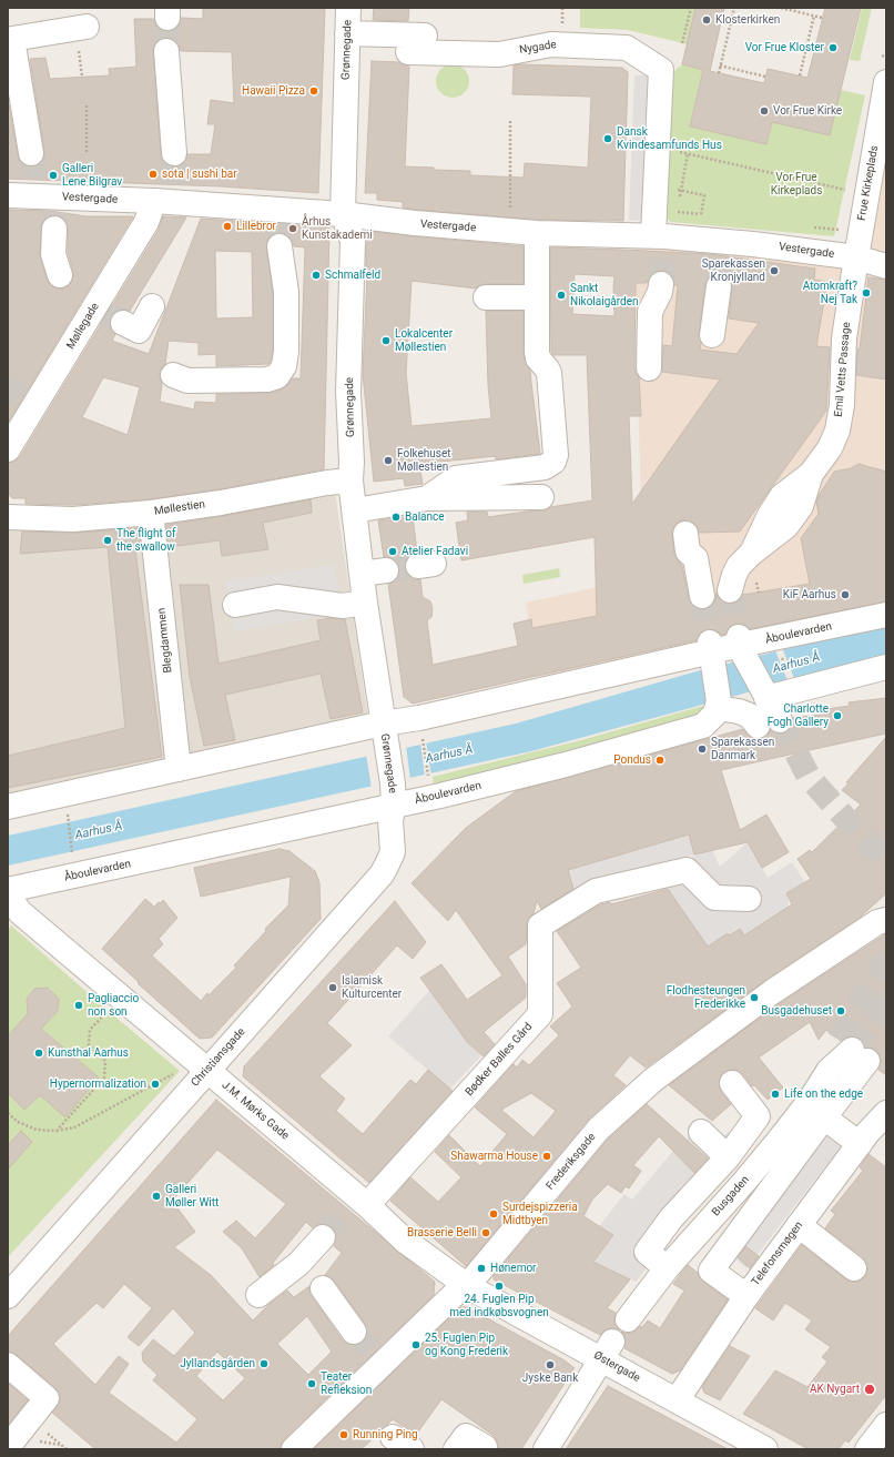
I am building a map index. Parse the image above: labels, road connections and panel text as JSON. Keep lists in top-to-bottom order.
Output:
{
  "streets": {
    "street": [
      "Nygade",
      "Grønnegade",
      "Frue Kirkeplads",
      "Vestergade",
      "Møllegade",
      "Emil Vetts Passage",
      "Møllestien",
      "Åboulevarden",
      "Blegdammen",
      "Christiansgade",
      "Bødker Balles Gård",
      "J.M. Mørks Gade",
      "Frederiksgade",
      "Busgaden",
      "Telefonsmøgen",
      "Østergade"
    ]
  },
  "crossings": [
    ["Grønnegade", "Vestergade"],
    ["Grønnegade", "Møllestien"],
    ["Grønnegade", "Åboulevarden"],
    ["Grønnegade", "Christiansgade"],
    ["Frue Kirkeplads", "Vestergade"],
    ["Frue Kirkeplads", "Emil Vetts Passage"],
    ["Vestergade", "Møllegade"],
    ["Vestergade", "Emil Vetts Passage"],
    ["Møllestien", "Blegdammen"],
    ["Åboulevarden", "Blegdammen"],
    ["Åboulevarden", "Christiansgade"],
    ["Christiansgade", "J.M. Mørks Gade"],
    ["Bødker Balles Gård", "J.M. Mørks Gade"],
    ["J.M. Mørks Gade", "Frederiksgade"],
    ["J.M. Mørks Gade", "Østergade"],
    ["Frederiksgade", "Østergade"],
    ["Telefonsmøgen", "Østergade"]
  ],
  "water": ["Aarhus Å"],
  "parks": ["Vor Frue Kirkeplads"],
  "places": [
    "Klosterkirken",
    "Vor Frue Kloster",
    "Hawaii Pizza",
    "Vor Frue Kirke",
    "Dansk Kvindesamfunds Hus",
    "sota | sushi bar",
    "Galleri Lene Bilgrav",
    "Lillebror",
    "Århus Kunstakademi",
    "Sparekassen Kronjylland",
    "Schmalfeld",
    "Atomkraft? Nej Tak",
    "Sankt Nikolaigården",
    "Lokalcenter Møllestien",
    "Folkehuset Møllestien",
    "Balance",
    "The flight of the swallow",
    "Atelier Fadavi",
    "KiF Aarhus",
    "Charlotte Fogh Gallery",
    "Sparekassen Danmark",
    "Pondus",
    "Islamisk Kulturcenter",
    "Flodhesteungen Frederikke",
    "Pagliaccio non son",
    "Busgadehuset",
    "Kunsthal Aarhus",
    "Hypernormalization",
    "Life on the edge",
    "Shawarma House",
    "Galleri Møller Witt",
    "Surdejspizzeria Midtbyen",
    "Brasserie Belli",
    "Hønemor",
    "24. Fuglen Pip med indkøbsvognen",
    "25. Fuglen Pip og Kong Frederik",
    "Jyllandsgården",
    "Jyske Bank",
    "Teater Refleksion",
    "AK Nygart",
    "Running Ping"
  ]
}
